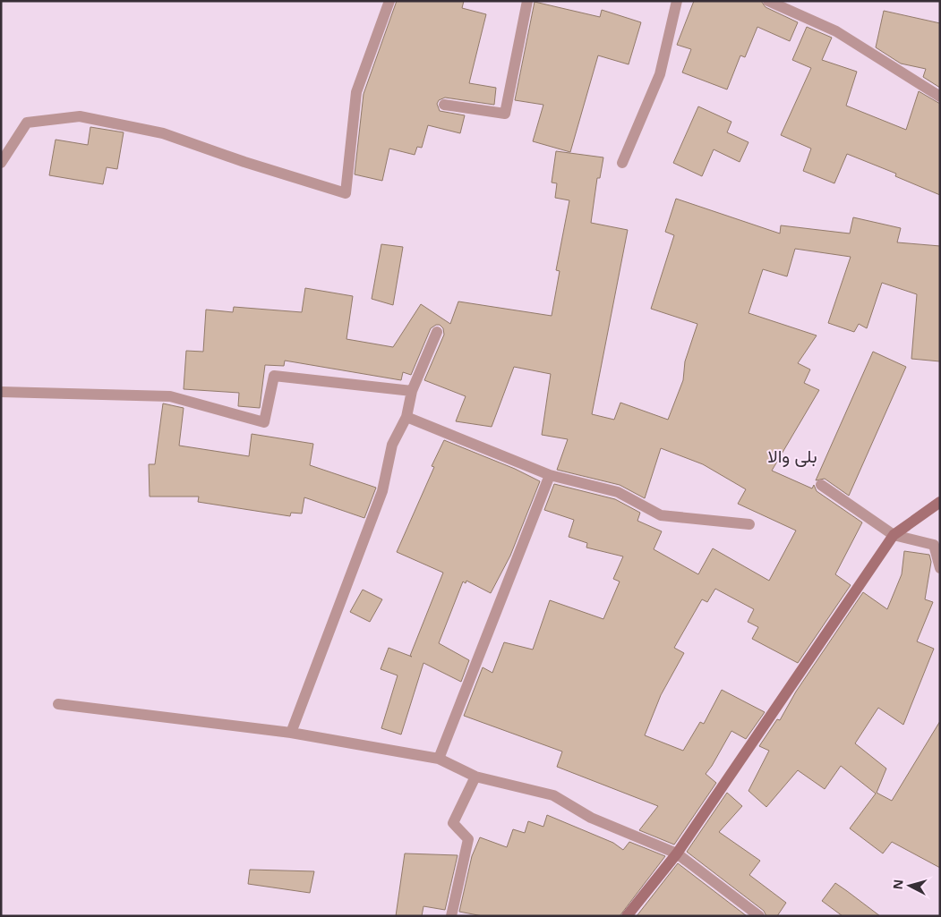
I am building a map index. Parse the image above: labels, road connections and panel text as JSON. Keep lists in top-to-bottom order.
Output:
{
  "districts": ["بلی والا"],
  "north": "left"
}
